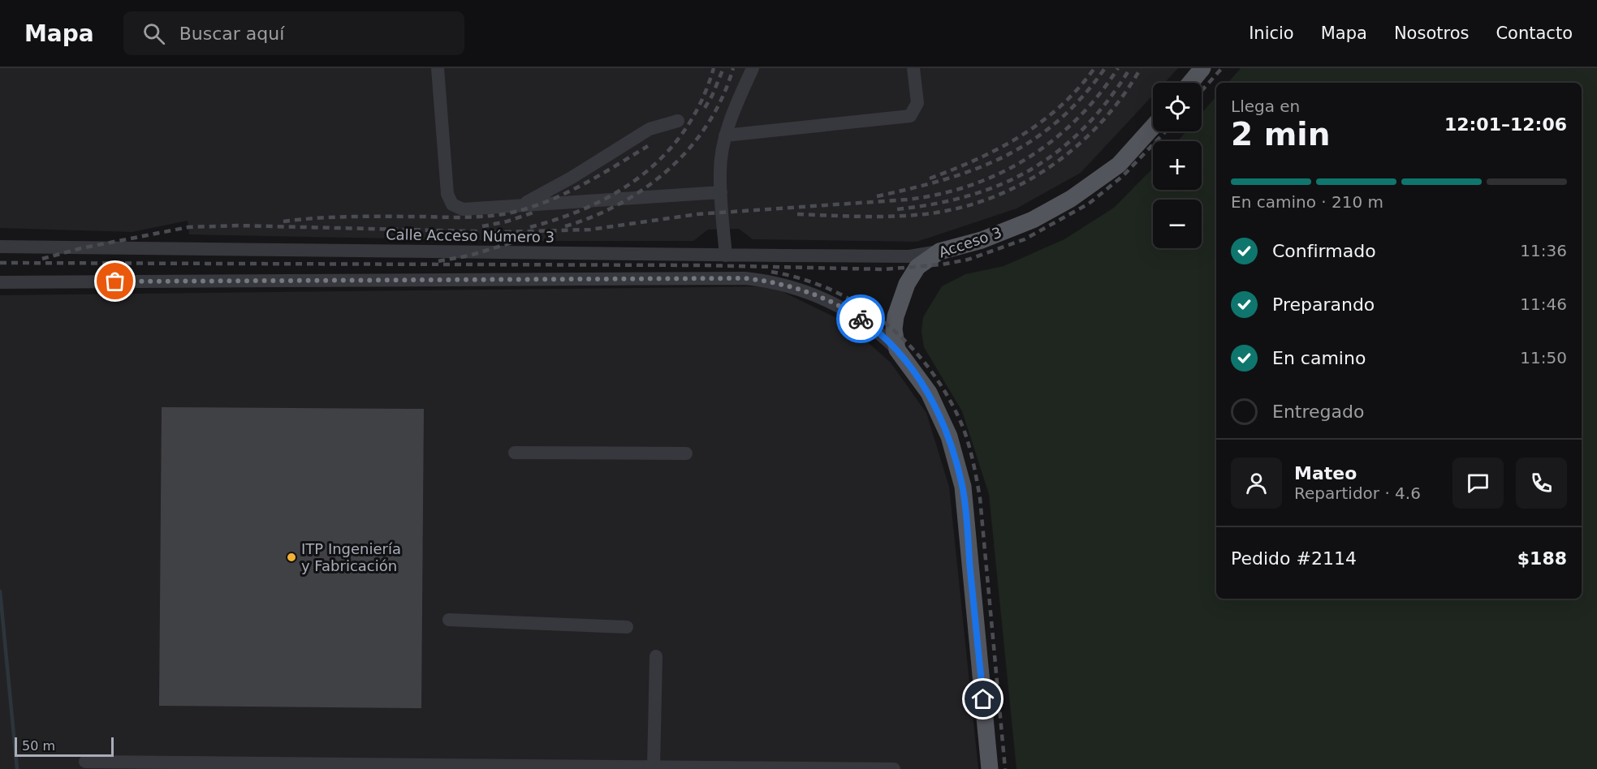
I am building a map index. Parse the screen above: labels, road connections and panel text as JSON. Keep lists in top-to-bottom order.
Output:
{
  "streets": {
    "main road": ["Acceso 3"],
    "street": ["Calle Acceso Número 3"]
  },
  "crossings": [
    ["Calle Acceso Número 3", "Acceso 3"]
  ],
  "places": ["ITP Ingeniería y Fabricación"],
  "scale_bar": "50 m",
  "page": {
    "header": "Mapa",
    "search": "Buscar aquí",
    "nav": [
      "Inicio",
      "Mapa",
      "Nosotros",
      "Contacto"
    ],
    "map_buttons": ["+", "−"],
    "heading": ["2 min", "Llega en", "12:01–12:06"],
    "panel": [
      "Mateo",
      "Repartidor · 4.6",
      "Pedido #2114",
      "$188"
    ],
    "bar": "En camino · 210 m",
    "list": [
      ["Confirmado", "11:36"],
      ["Preparando", "11:46"],
      ["En camino", "11:50"],
      "Entregado"
    ],
    "scale": "50 m"
  }
}
